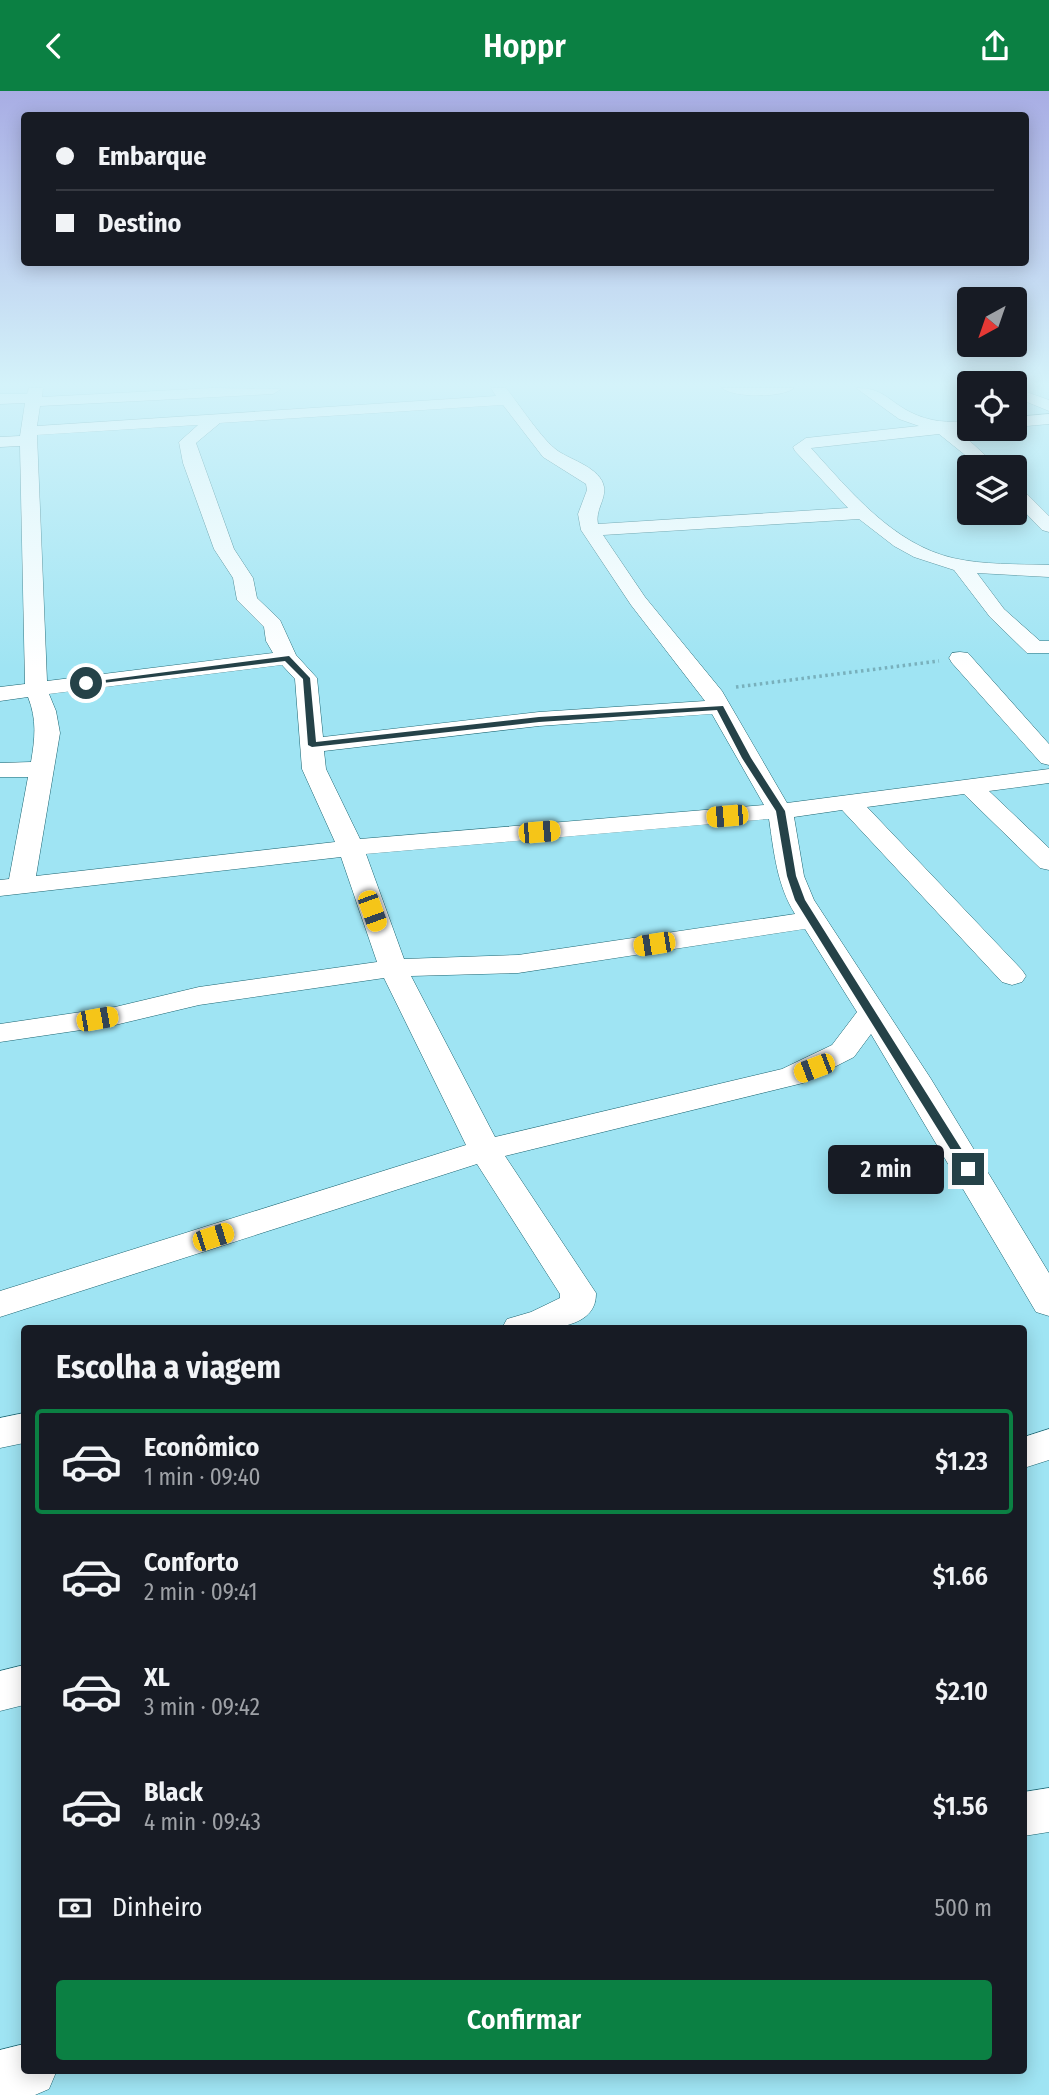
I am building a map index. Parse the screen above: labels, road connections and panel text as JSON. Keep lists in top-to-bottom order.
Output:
{
  "north": "bottom left",
  "page": {
    "header": "Hoppr",
    "banner": ["Embarque", "Destino"],
    "bubble": "2 min",
    "heading": "Escolha a viagem",
    "list": [
      {
        "name": "Econômico",
        "note": "1 min · 09:40",
        "value": "$1.23"
      },
      {
        "name": "Conforto",
        "note": "2 min · 09:41",
        "value": "$1.66"
      },
      {
        "name": "XL",
        "note": "3 min · 09:42",
        "value": "$2.10"
      },
      {
        "name": "Black",
        "note": "4 min · 09:43",
        "value": "$1.56"
      }
    ],
    "pay": ["Dinheiro", "500 m"],
    "buttons": "Confirmar"
  }
}
